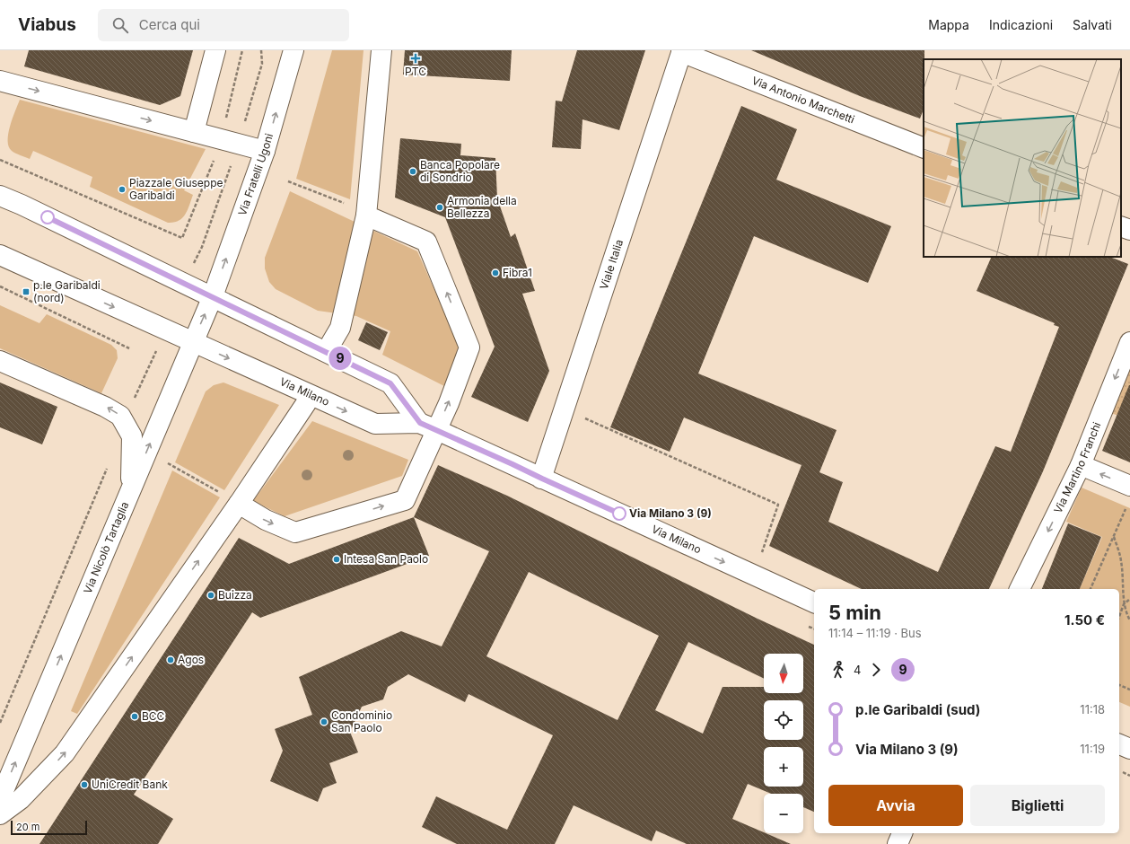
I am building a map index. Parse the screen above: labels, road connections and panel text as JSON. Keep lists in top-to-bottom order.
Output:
{
  "streets": {
    "street": [
      "Via Antonio Marchetti",
      "Via Fratelli Ugoni",
      "Viale Italia",
      "Via Milano",
      "Via Martino Franchi",
      "Via Nicolò Tartaglia"
    ]
  },
  "crossings": [
    ["Via Antonio Marchetti", "Viale Italia"],
    ["Via Fratelli Ugoni", "Via Milano"],
    ["Via Fratelli Ugoni", "Via Nicolò Tartaglia"],
    ["Viale Italia", "Via Milano"],
    ["Via Milano", "Via Nicolò Tartaglia"]
  ],
  "one_way": ["Via Martino Franchi"],
  "places": {
    "health": ["PTC"],
    "other": [
      "Banca Popolare di Sondrio",
      "Piazzale Giuseppe Garibaldi",
      "Armonia della Bellezza",
      "Fibra1",
      "Via Milano 3 (9)",
      "Intesa San Paolo",
      "Buizza",
      "Agos",
      "BCC",
      "Condominio San Paolo",
      "UniCredit Bank"
    ],
    "transit": ["p.le Garibaldi (nord)"]
  },
  "lines": ["bus line 9"],
  "scale_bar": "20 m",
  "north": "bottom",
  "page": {
    "header": "Viabus",
    "search": "Cerca qui",
    "nav": ["Mappa", "Indicazioni", "Salvati"],
    "on_map": "9",
    "heading": ["5 min", "11:14 – 11:19 · Bus", "1.50 €"],
    "legs": ["4", "9"],
    "map_buttons": ["+", "−"],
    "list": [
      {
        "name": "p.le Garibaldi (sud)",
        "value": "11:18"
      },
      {
        "name": "Via Milano 3 (9)",
        "value": "11:19"
      }
    ],
    "buttons": ["Avvia", "Biglietti"],
    "scale": "20 m"
  }
}
